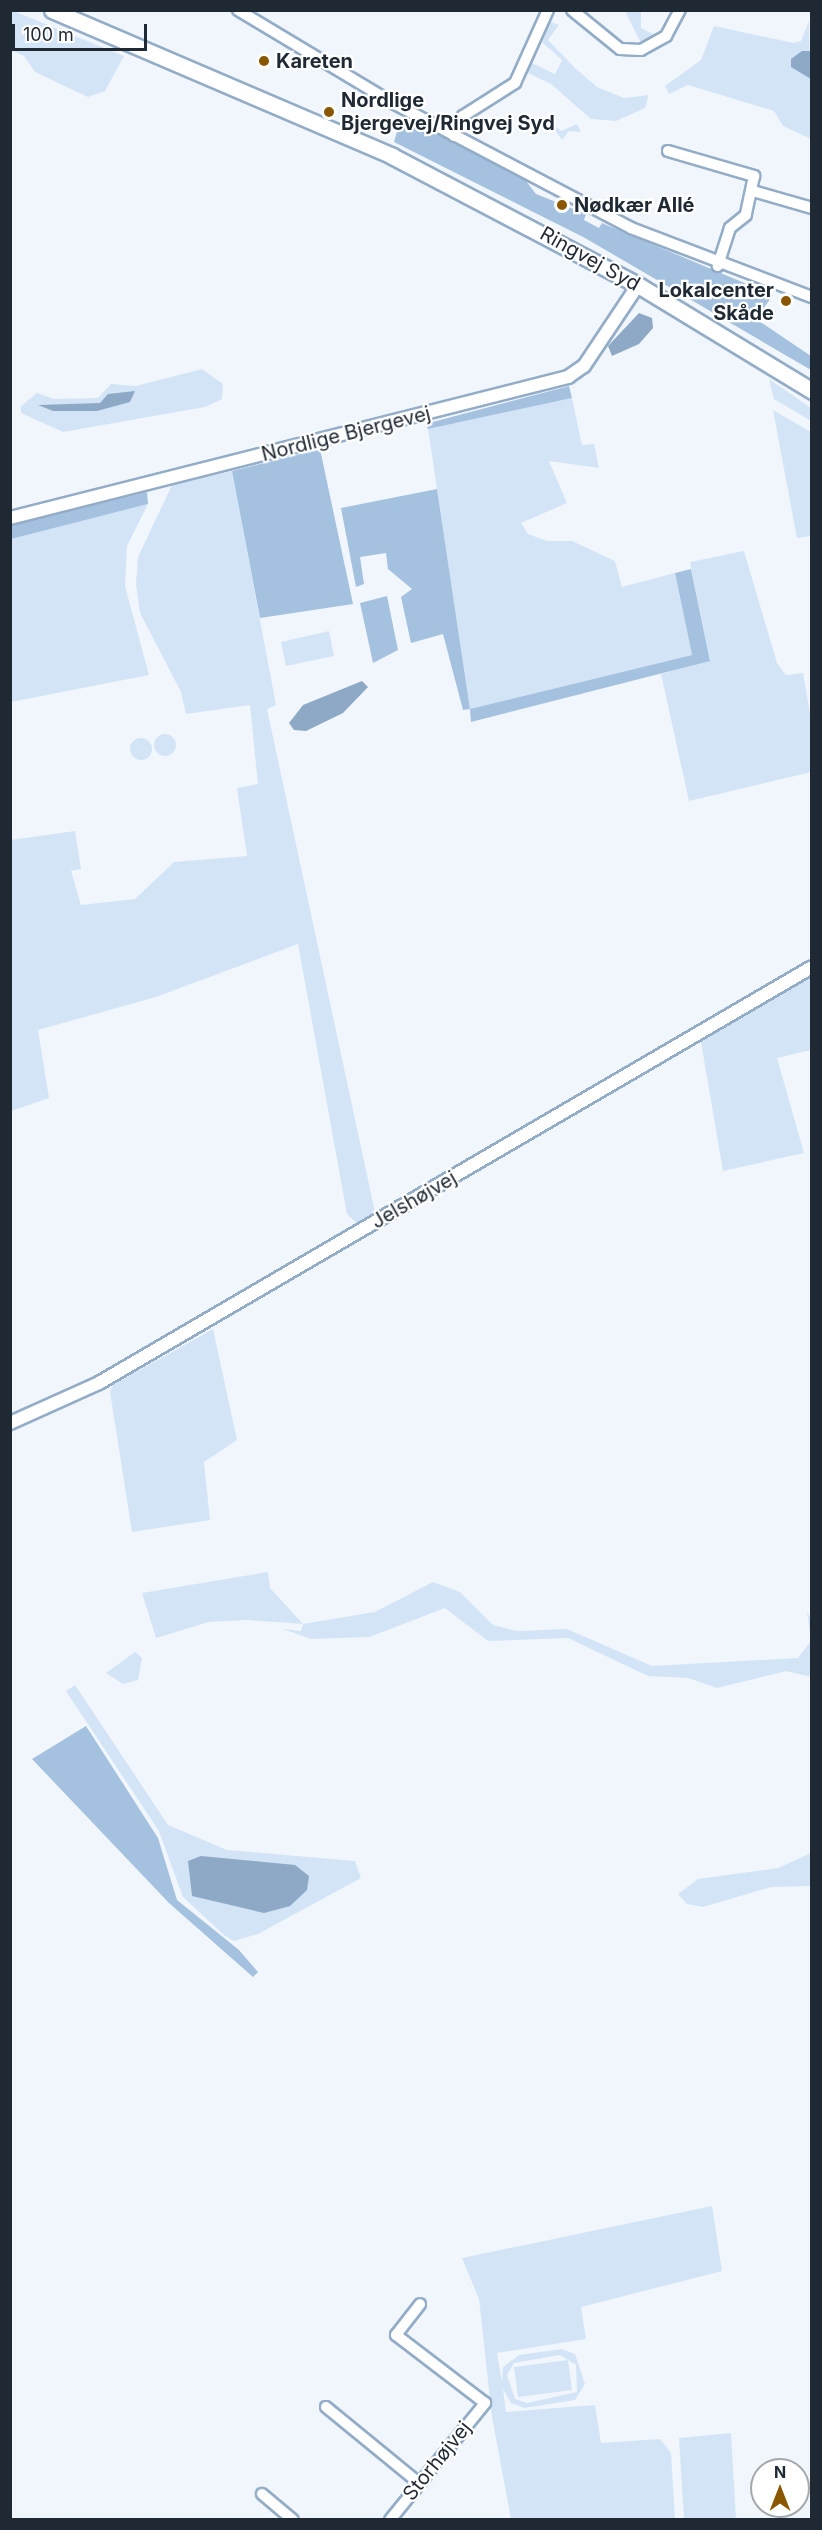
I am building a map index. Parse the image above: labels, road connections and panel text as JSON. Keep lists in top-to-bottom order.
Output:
{
  "streets": {
    "main road": ["Ringvej Syd"],
    "street": ["Nordlige Bjergevej", "Jelshøjvej", "Storhøjvej"]
  },
  "crossings": [
    ["Ringvej Syd", "Nordlige Bjergevej"]
  ],
  "places": [
    "Kareten",
    "Nordlige Bjergevej/Ringvej Syd",
    "Nødkær Allé",
    "Lokalcenter Skåde"
  ],
  "scale_bar": "100 m",
  "north": "top"
}
